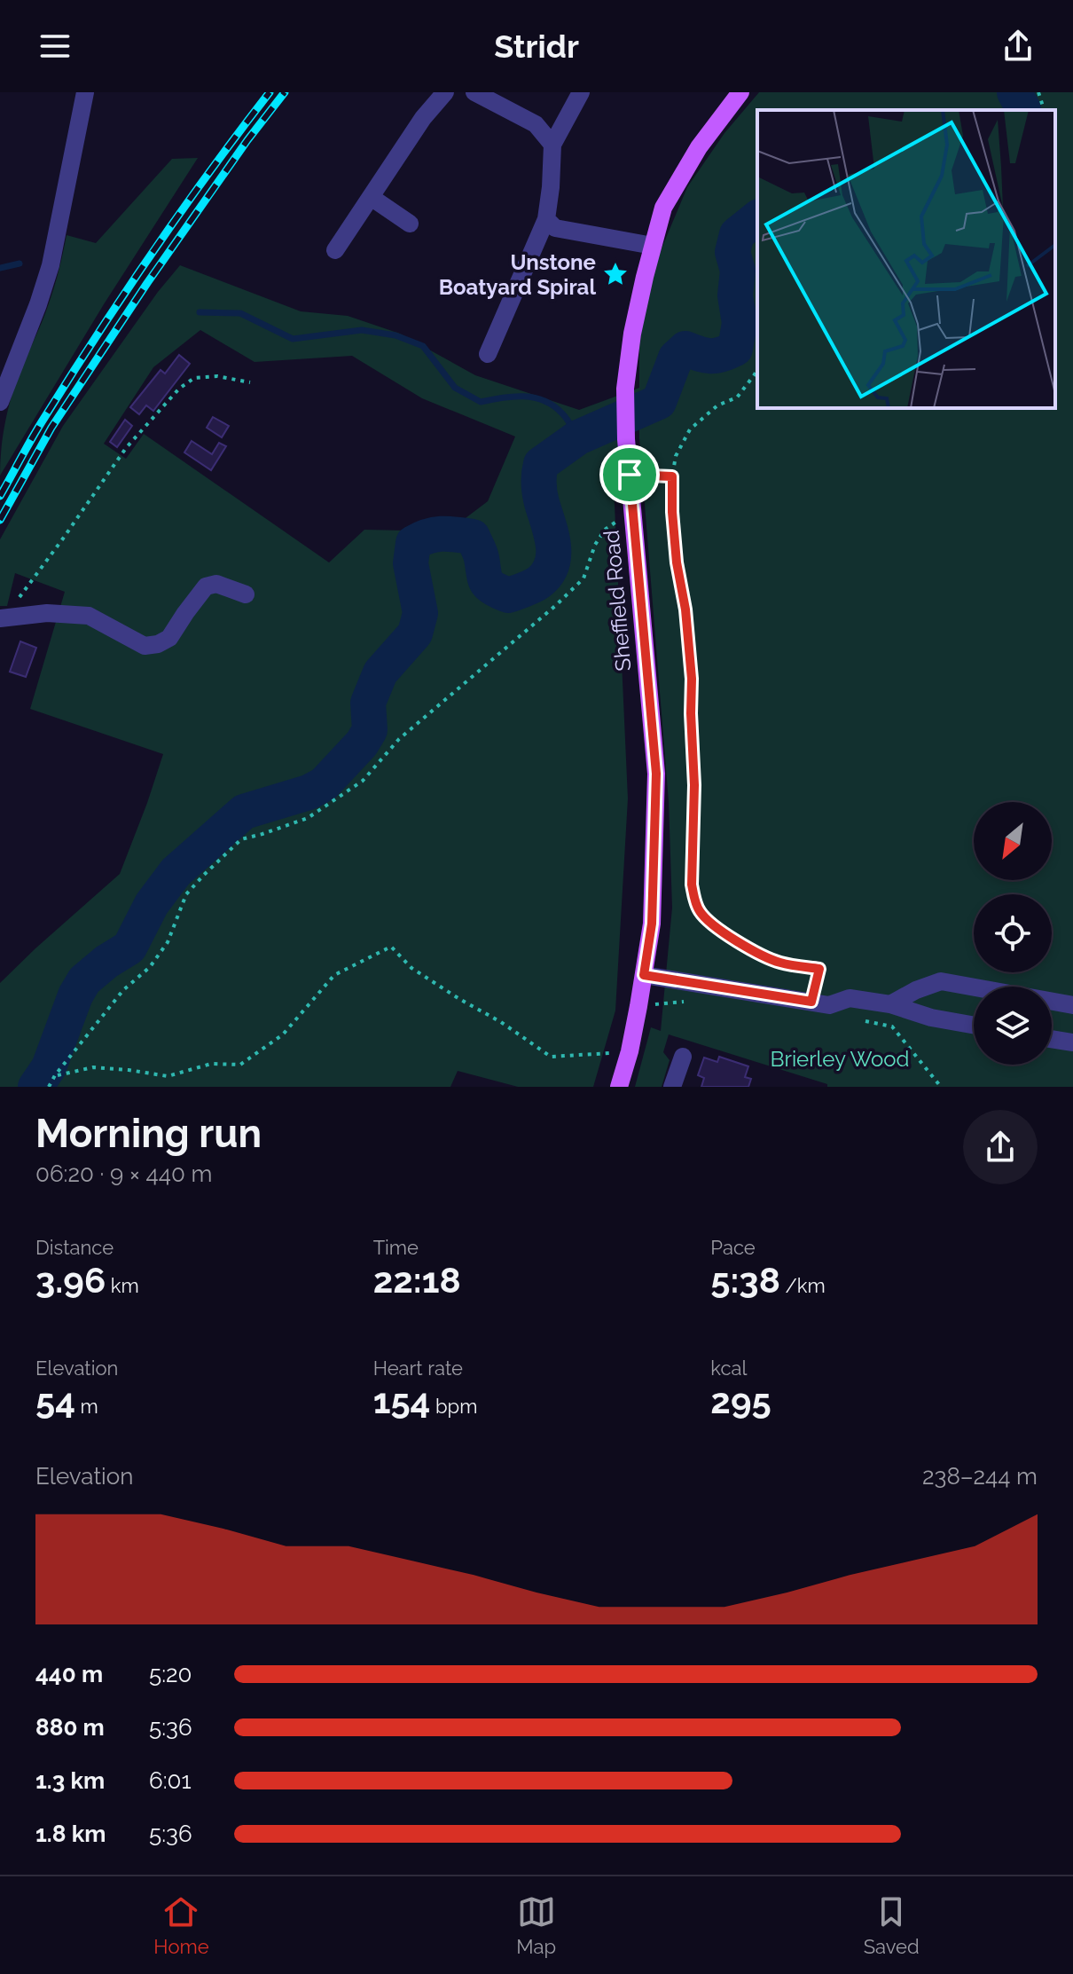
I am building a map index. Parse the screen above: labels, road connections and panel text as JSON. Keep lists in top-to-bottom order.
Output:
{
  "streets": {
    "main road": ["Sheffield Road"]
  },
  "parks": ["Brierley Wood"],
  "places": {
    "place": ["Unstone Boatyard Spiral"]
  },
  "north": "bottom left",
  "page": {
    "header": "Stridr",
    "heading": ["Morning run", "06:20 · 9 × 440 m"],
    "stats": [
      ["Distance", "3.96 km"],
      ["Time", "22:18"],
      ["Pace", "5:38 /km"],
      ["Elevation", "54 m"],
      ["Heart rate", "154 bpm"],
      ["kcal", "295"]
    ],
    "chart": ["Elevation", "238–244 m"],
    "list": [
      {
        "name": "440 m",
        "note": "5:20"
      },
      {
        "name": "880 m",
        "note": "5:36"
      },
      {
        "name": "1.3 km",
        "note": "6:01"
      },
      {
        "name": "1.8 km",
        "note": "5:36"
      }
    ],
    "tabs": ["Home", "Map", "Saved"]
  }
}
